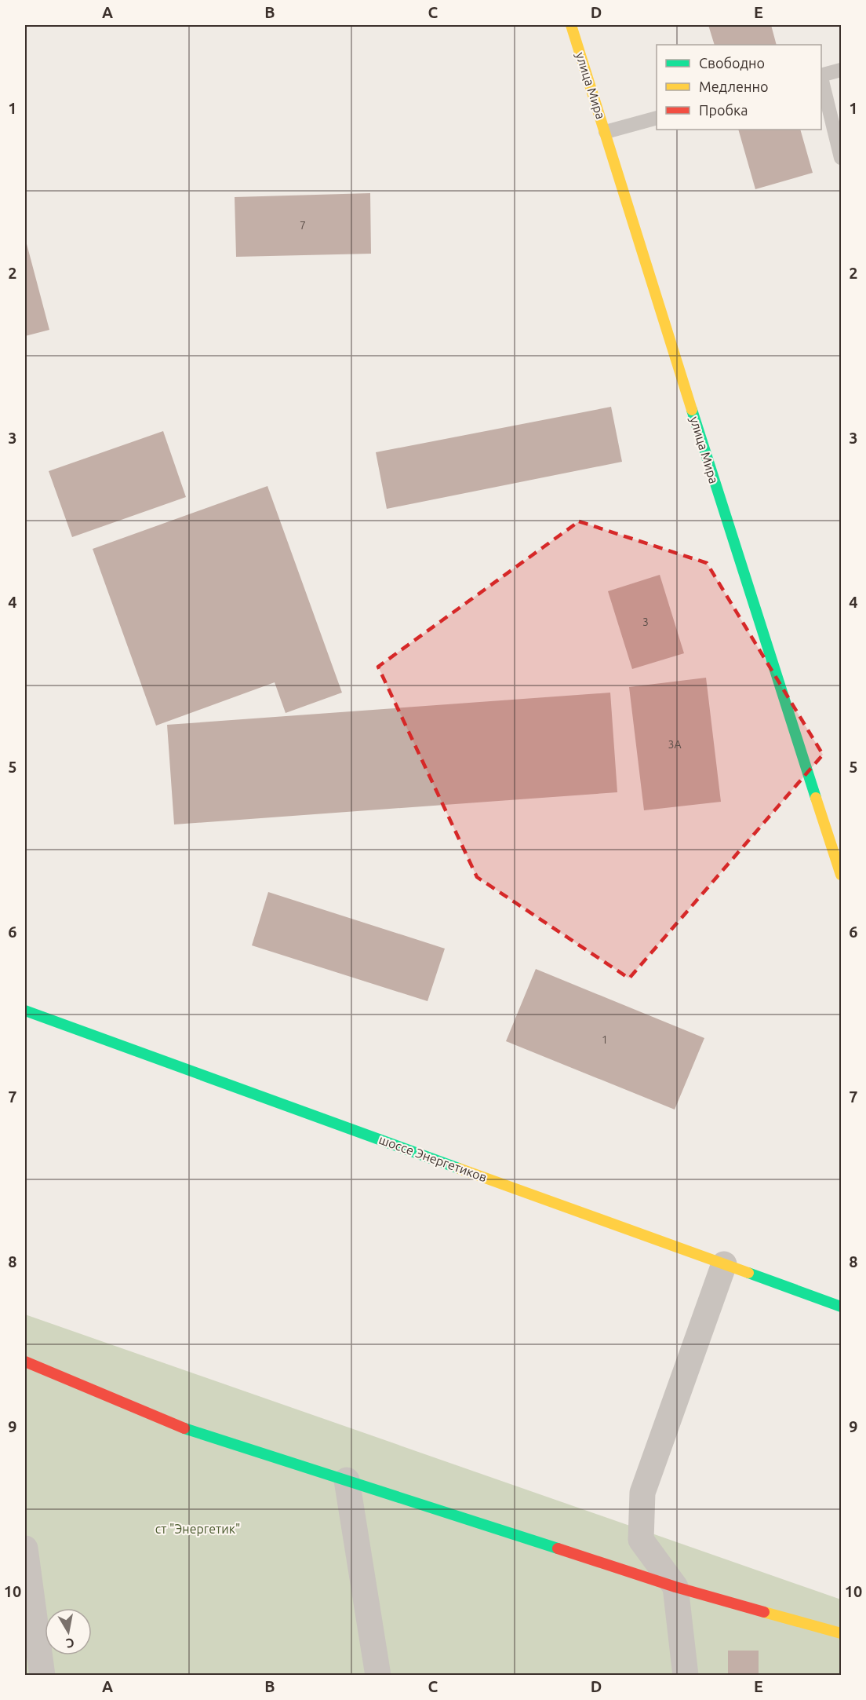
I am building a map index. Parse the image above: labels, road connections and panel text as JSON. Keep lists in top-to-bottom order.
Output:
{
  "streets": {
    "street": ["улица Мира", "шоссе Энергетиков"]
  },
  "parks": ["ст \"Энергетик\""],
  "house_numbers": [
    "7",
    "3",
    "3А",
    "1"
  ],
  "legend": ["Свободно", "Медленно", "Пробка"],
  "north": "bottom",
  "grid": {
    "columns": [
      "A",
      "B",
      "C",
      "D",
      "E"
    ],
    "rows": [
      "1",
      "2",
      "3",
      "4",
      "5",
      "6",
      "7",
      "8",
      "9",
      "10"
    ]
  }
}
